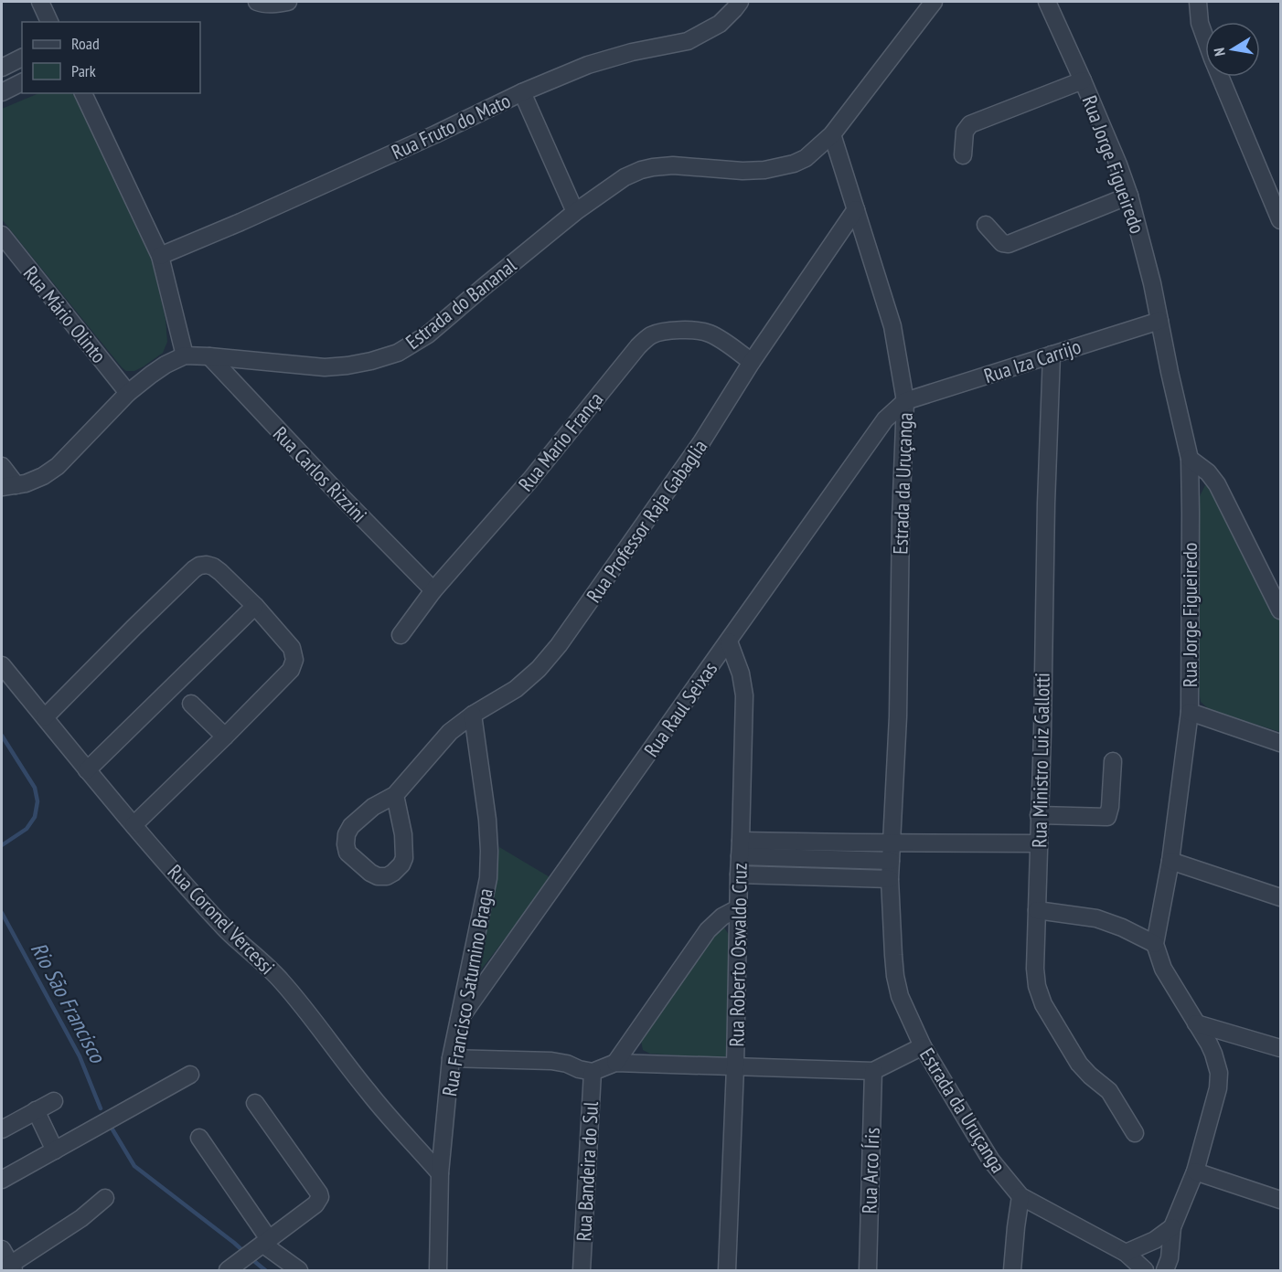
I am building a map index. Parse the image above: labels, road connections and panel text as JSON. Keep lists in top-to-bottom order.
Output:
{
  "streets": {
    "street": [
      "Rua Fruto do Mato",
      "Rua Jorge Figueiredo",
      "Estrada do Bananal",
      "Rua Mário Olinto",
      "Rua Iza Carrijo",
      "Rua Mario França",
      "Rua Carlos Rizzini",
      "Estrada da Uruçanga",
      "Rua Professor Raja Gabaglia",
      "Rua Raul Seixas",
      "Rua Ministro Luiz Gallotti",
      "Rua Coronel Vercessi",
      "Rua Roberto Oswaldo Cruz",
      "Rua Francisco Saturnino Braga",
      "Rua Arco Íris",
      "Rua Bandeira do Sul"
    ]
  },
  "crossings": [
    ["Rua Jorge Figueiredo", "Rua Iza Carrijo"],
    ["Estrada do Bananal", "Rua Mário Olinto"],
    ["Estrada do Bananal", "Rua Carlos Rizzini"],
    ["Estrada do Bananal", "Estrada da Uruçanga"],
    ["Rua Iza Carrijo", "Estrada da Uruçanga"],
    ["Rua Iza Carrijo", "Rua Raul Seixas"],
    ["Rua Iza Carrijo", "Rua Ministro Luiz Gallotti"],
    ["Rua Mario França", "Rua Carlos Rizzini"],
    ["Rua Mario França", "Rua Professor Raja Gabaglia"],
    ["Estrada da Uruçanga", "Rua Professor Raja Gabaglia"],
    ["Estrada da Uruçanga", "Rua Raul Seixas"],
    ["Rua Professor Raja Gabaglia", "Rua Francisco Saturnino Braga"],
    ["Rua Raul Seixas", "Rua Roberto Oswaldo Cruz"],
    ["Rua Raul Seixas", "Rua Francisco Saturnino Braga"],
    ["Rua Coronel Vercessi", "Rua Francisco Saturnino Braga"]
  ],
  "water": ["Rio São Francisco"],
  "legend": ["Road", "Park"],
  "north": "left"
}
